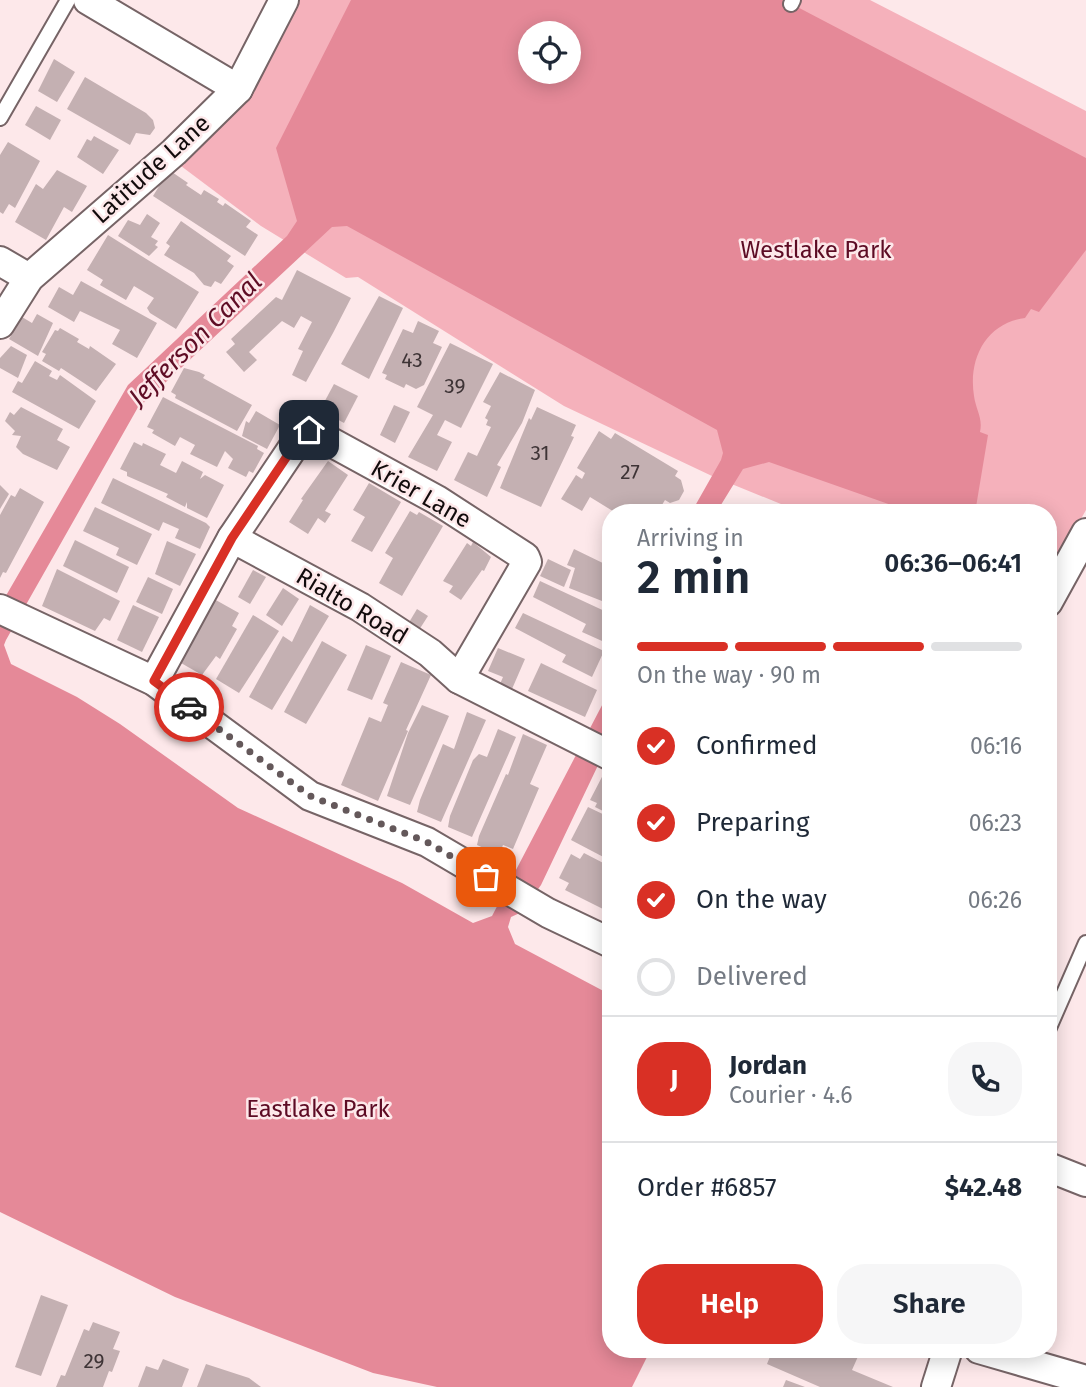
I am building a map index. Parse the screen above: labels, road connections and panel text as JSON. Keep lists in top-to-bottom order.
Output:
{
  "streets": {
    "street": ["Latitude Lane", "Krier Lane", "Rialto Road"]
  },
  "crossings": [
    ["Krier Lane", "Rialto Road"]
  ],
  "water": ["Jefferson Canal"],
  "parks": ["Westlake Park", "Eastlake Park"],
  "house_numbers": [
    "43",
    "39",
    "31",
    "27",
    "29"
  ],
  "page": {
    "heading": ["2 min", "Arriving in", "06:36–06:41"],
    "panel": [
      "Jordan",
      "Courier · 4.6",
      "Order #6857",
      "$42.48"
    ],
    "bar": "On the way · 90 m",
    "list": [
      ["Confirmed", "06:16"],
      ["Preparing", "06:23"],
      ["On the way", "06:26"],
      "Delivered"
    ],
    "round": "J",
    "buttons": ["Help", "Share"]
  }
}
